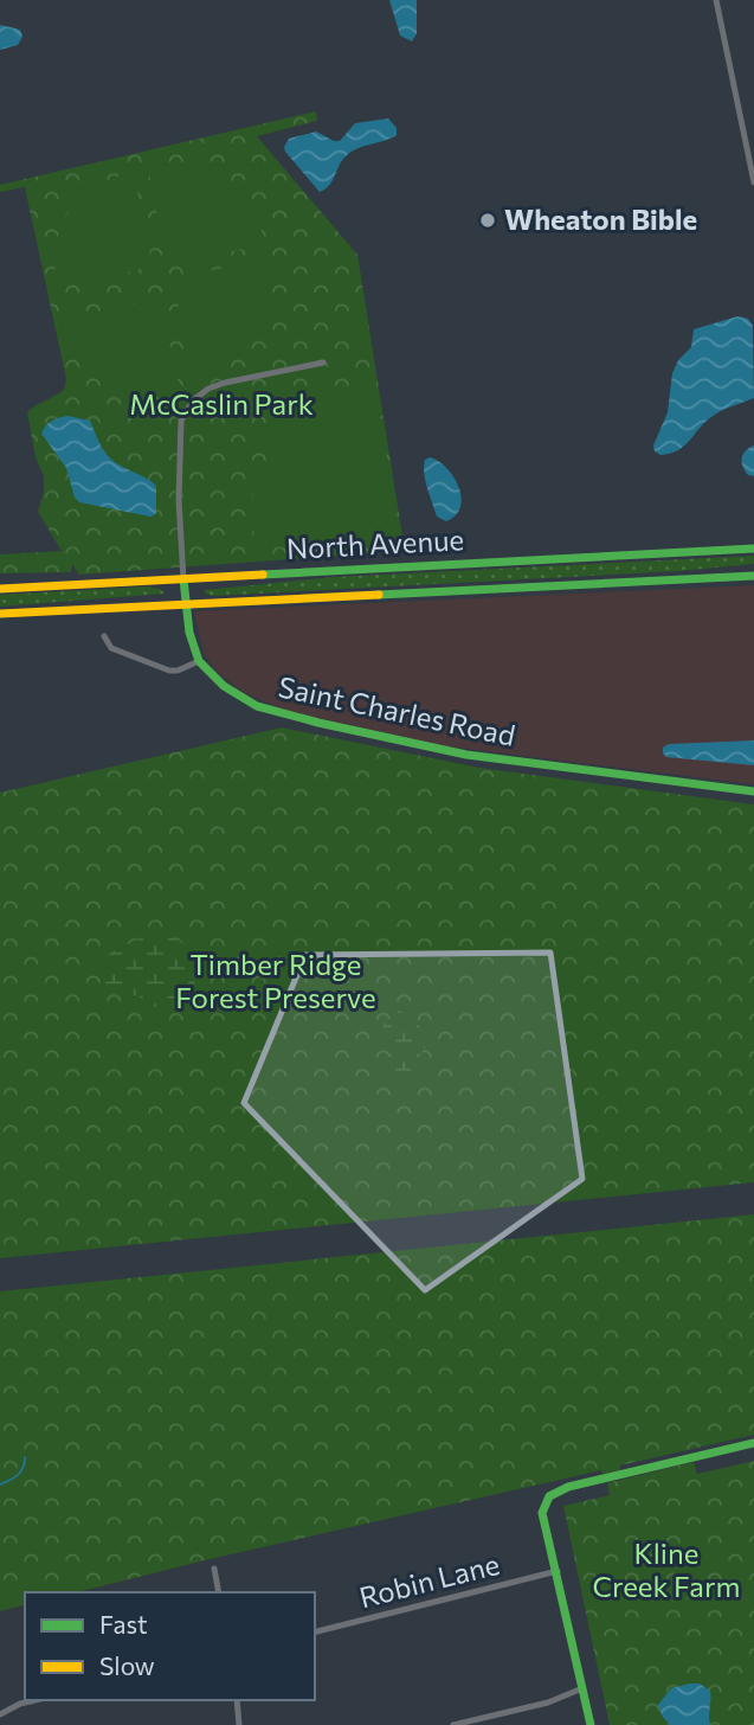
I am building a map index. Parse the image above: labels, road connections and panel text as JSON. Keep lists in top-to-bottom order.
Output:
{
  "streets": {
    "main road": ["North Avenue", "Saint Charles Road"],
    "street": ["Robin Lane"]
  },
  "parks": ["McCaslin Park", "Timber Ridge Forest Preserve", "Kline Creek Farm"],
  "places": ["Wheaton Bible"],
  "legend": ["Fast", "Slow"]
}
